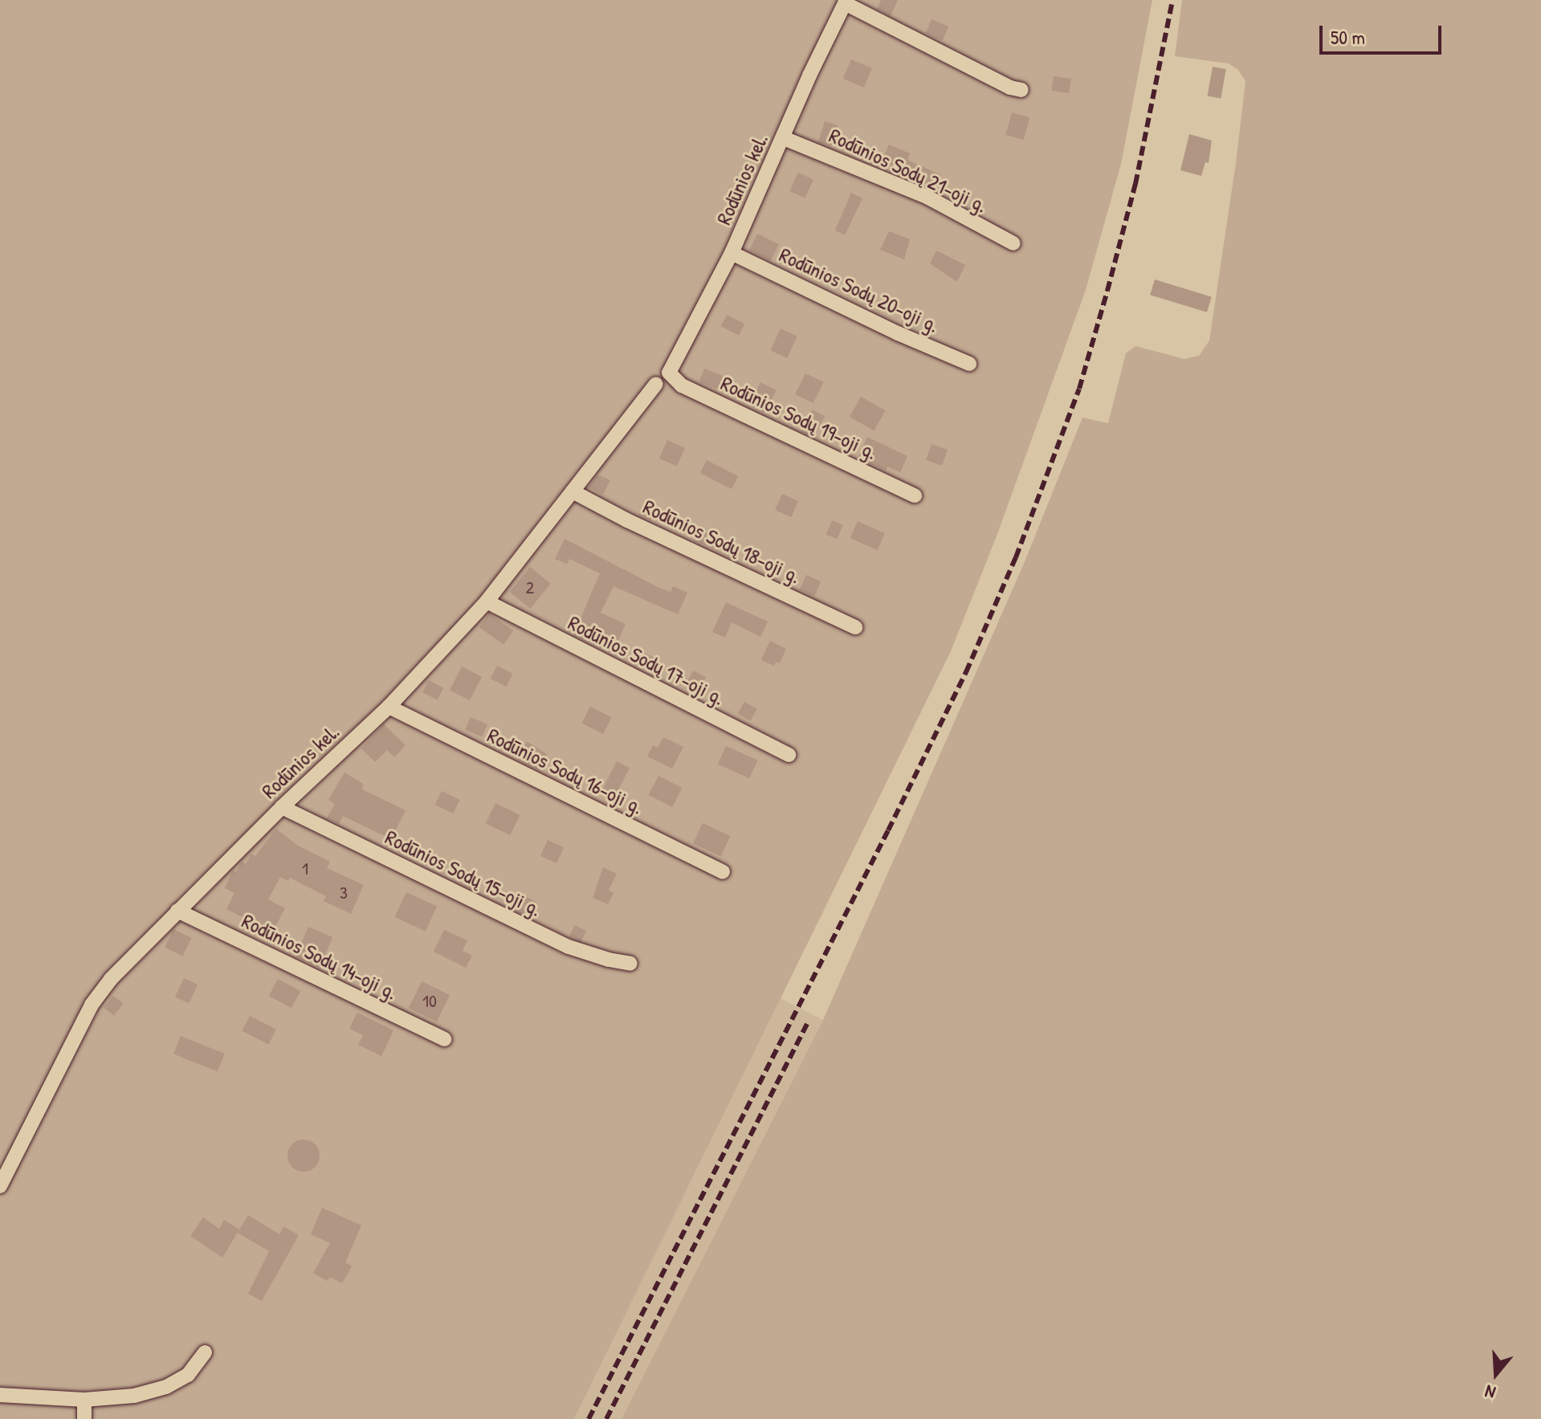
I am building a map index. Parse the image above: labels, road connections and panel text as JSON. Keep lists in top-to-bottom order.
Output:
{
  "streets": {
    "street": [
      "Rodūnios Sodų 21-oji g.",
      "Rodūnios kel.",
      "Rodūnios Sodų 20-oji g.",
      "Rodūnios Sodų 19-oji g.",
      "Rodūnios Sodų 18-oji g.",
      "Rodūnios Sodų 17-oji g.",
      "Rodūnios Sodų 16-oji g.",
      "Rodūnios Sodų 15-oji g.",
      "Rodūnios Sodų 14-oji g."
    ]
  },
  "crossings": [
    ["Rodūnios Sodų 21-oji g.", "Rodūnios kel."],
    ["Rodūnios kel.", "Rodūnios Sodų 20-oji g."],
    ["Rodūnios kel.", "Rodūnios Sodų 19-oji g."],
    ["Rodūnios kel.", "Rodūnios Sodų 18-oji g."],
    ["Rodūnios kel.", "Rodūnios Sodų 17-oji g."],
    ["Rodūnios kel.", "Rodūnios Sodų 16-oji g."],
    ["Rodūnios kel.", "Rodūnios Sodų 15-oji g."],
    ["Rodūnios kel.", "Rodūnios Sodų 14-oji g."]
  ],
  "house_numbers": [
    "2",
    "1",
    "3",
    "10"
  ],
  "scale_bar": "50 m",
  "north": "bottom"
}
